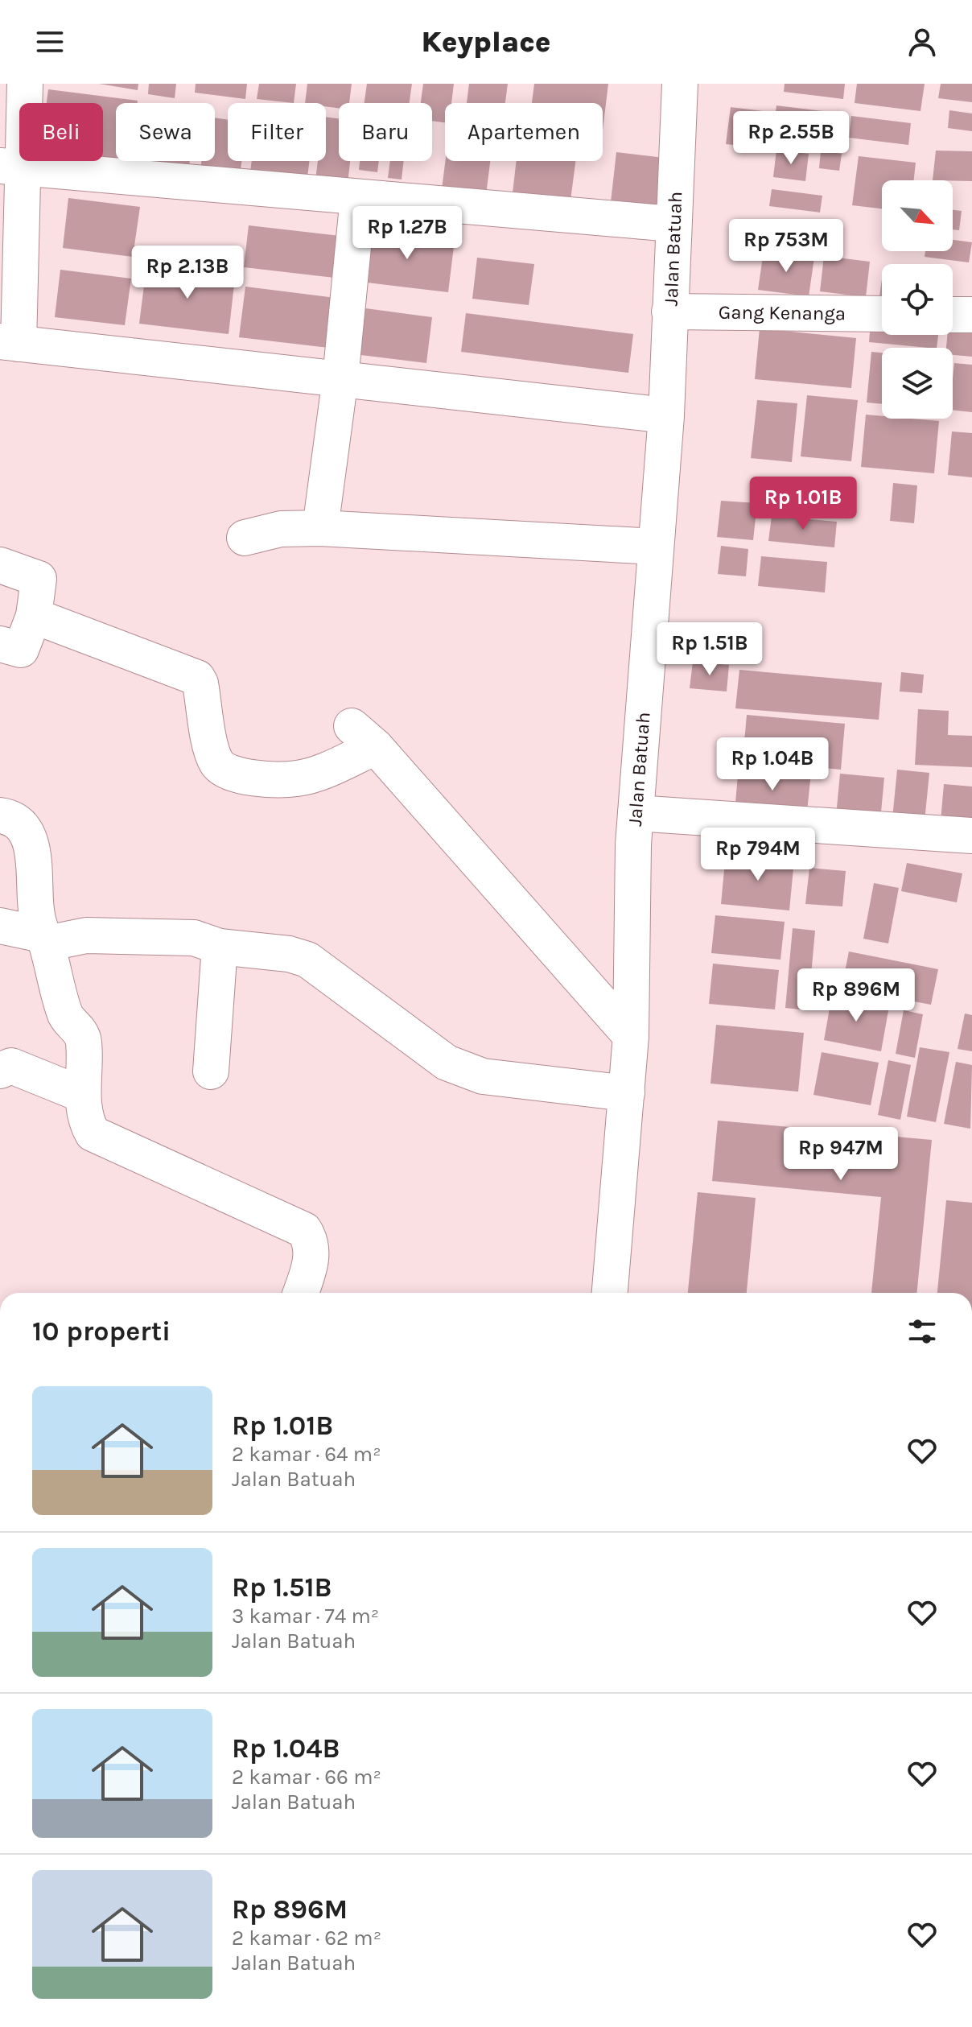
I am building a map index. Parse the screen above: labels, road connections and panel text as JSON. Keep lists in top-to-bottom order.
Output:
{
  "streets": {
    "street": ["Jalan Batuah", "Gang Kenanga"]
  },
  "crossings": [
    ["Jalan Batuah", "Gang Kenanga"]
  ],
  "north": "bottom right",
  "page": {
    "header": "Keyplace",
    "chip": [
      "Beli",
      "Sewa",
      "Filter",
      "Baru",
      "Apartemen"
    ],
    "price": [
      "Rp 2.55B",
      "Rp 1.27B",
      "Rp 753M",
      "Rp 2.13B",
      "Rp 1.01B",
      "Rp 1.51B",
      "Rp 1.04B",
      "Rp 794M",
      "Rp 896M",
      "Rp 947M"
    ],
    "heading": "10 properti",
    "list": [
      {
        "name": "Rp 1.01B",
        "note": "2 kamar · 64 m² · Jalan Batuah"
      },
      {
        "name": "Rp 1.51B",
        "note": "3 kamar · 74 m² · Jalan Batuah"
      },
      {
        "name": "Rp 1.04B",
        "note": "2 kamar · 66 m² · Jalan Batuah"
      },
      {
        "name": "Rp 896M",
        "note": "2 kamar · 62 m² · Jalan Batuah"
      }
    ]
  }
}
